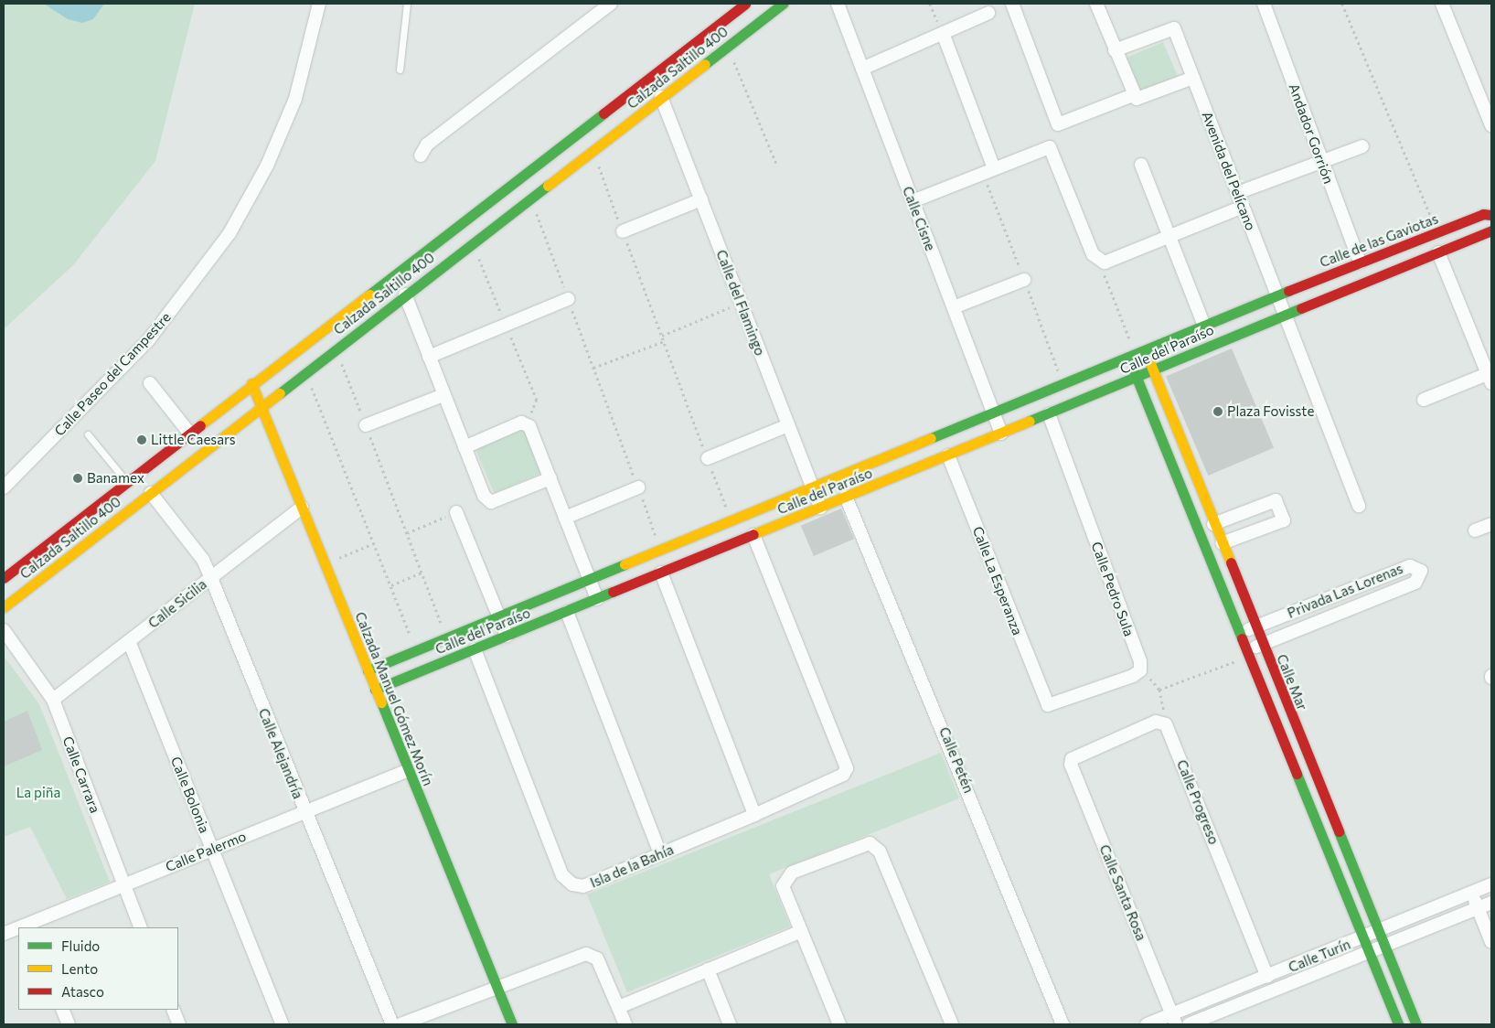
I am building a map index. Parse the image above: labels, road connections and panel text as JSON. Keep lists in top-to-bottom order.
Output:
{
  "streets": {
    "street": [
      "Calzada Saltillo 400",
      "Andador Gorrión",
      "Avenida del Pelícano",
      "Calle Cisne",
      "Calle de las Gaviotas",
      "Calle del Flamingo",
      "Calle del Paraíso",
      "Calle Paseo del Campestre",
      "Calle La Esperanza",
      "Calle Pedro Sula",
      "Privada Las Lorenas",
      "Calle Sicilia",
      "Calle Mar",
      "Calzada Manuel Gómez Morín",
      "Calle Alejandría",
      "Calle Petén",
      "Calle Carrara",
      "Calle Bolonia",
      "Calle Progreso",
      "Calle Palermo",
      "Isla de la Bahía",
      "Calle Santa Rosa",
      "Calle Turín"
    ]
  },
  "crossings": [
    ["Calzada Saltillo 400", "Calle del Flamingo"],
    ["Calzada Saltillo 400", "Calzada Manuel Gómez Morín"],
    ["Calzada Saltillo 400", "Calle Alejandría"],
    ["Andador Gorrión", "Calle de las Gaviotas"],
    ["Avenida del Pelícano", "Calle de las Gaviotas"],
    ["Avenida del Pelícano", "Calle del Paraíso"],
    ["Calle Cisne", "Calle del Paraíso"],
    ["Calle de las Gaviotas", "Calle del Paraíso"],
    ["Calle del Flamingo", "Calle del Paraíso"],
    ["Calle del Paraíso", "Calle La Esperanza"],
    ["Calle del Paraíso", "Calle Pedro Sula"],
    ["Calle del Paraíso", "Calle Mar"],
    ["Calle del Paraíso", "Calzada Manuel Gómez Morín"],
    ["Calle del Paraíso", "Calle Petén"],
    ["Calle del Paraíso", "Isla de la Bahía"],
    ["Calle La Esperanza", "Calle Pedro Sula"],
    ["Privada Las Lorenas", "Calle Mar"],
    ["Calle Sicilia", "Calzada Manuel Gómez Morín"],
    ["Calle Sicilia", "Calle Alejandría"],
    ["Calle Sicilia", "Calle Carrara"],
    ["Calle Sicilia", "Calle Bolonia"],
    ["Calle Mar", "Calle Turín"],
    ["Calzada Manuel Gómez Morín", "Calle Palermo"],
    ["Calle Alejandría", "Calle Palermo"],
    ["Calle Carrara", "Calle Palermo"],
    ["Calle Bolonia", "Calle Palermo"],
    ["Calle Progreso", "Calle Santa Rosa"],
    ["Calle Progreso", "Calle Turín"],
    ["Calle Santa Rosa", "Calle Turín"]
  ],
  "parks": ["La piña"],
  "places": ["Plaza Fovisste", "Little Caesars", "Banamex"],
  "legend": ["Fluido", "Lento", "Atasco"]
}
